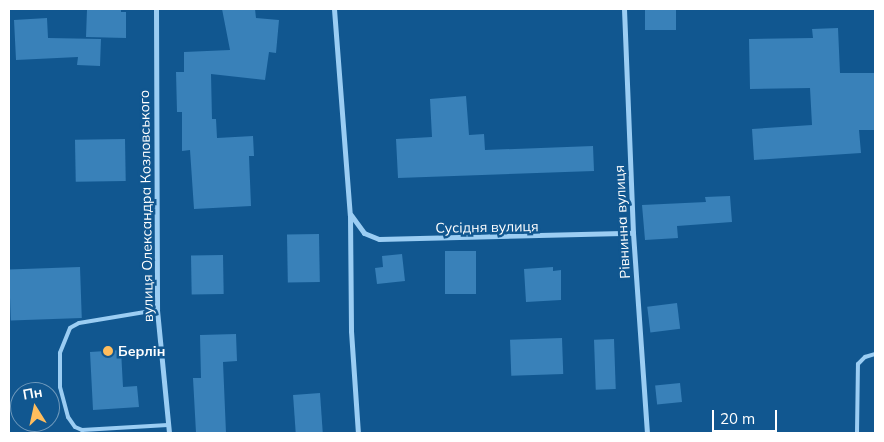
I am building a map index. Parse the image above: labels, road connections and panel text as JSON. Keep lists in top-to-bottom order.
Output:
{
  "streets": {
    "street": ["вулиця Олександра Козловського", "Рівнинна вулиця", "Сусідня вулиця"]
  },
  "crossings": [
    ["Рівнинна вулиця", "Сусідня вулиця"]
  ],
  "places": ["Берлін"],
  "scale_bar": "20 m",
  "north": "top"
}
